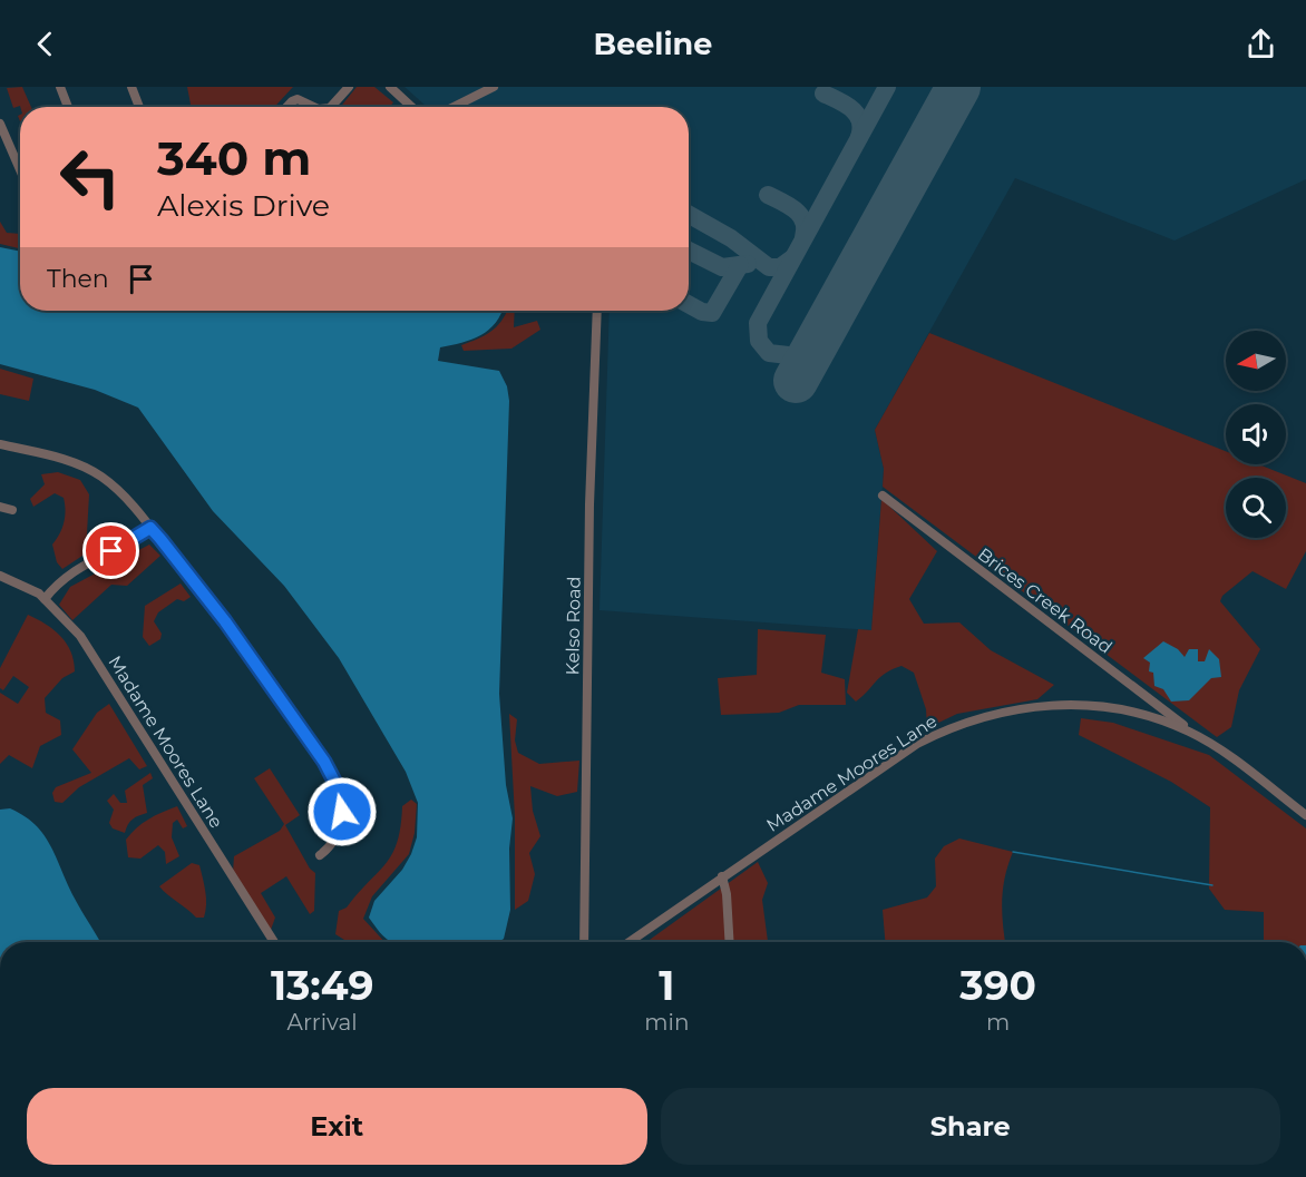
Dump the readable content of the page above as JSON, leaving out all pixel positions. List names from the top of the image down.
{
  "streets": {
    "street": ["Brices Creek Road", "Kelso Road", "Madame Moores Lane"]
  },
  "crossings": [
    ["Brices Creek Road", "Madame Moores Lane"]
  ],
  "north": "left",
  "page": {
    "header": "Beeline",
    "turn": ["340 m", "Alexis Drive"],
    "then": "Then",
    "eta": [
      "13:49",
      "Arrival",
      "1",
      "min",
      "390",
      "m"
    ],
    "buttons": ["Exit", "Share"]
  }
}
